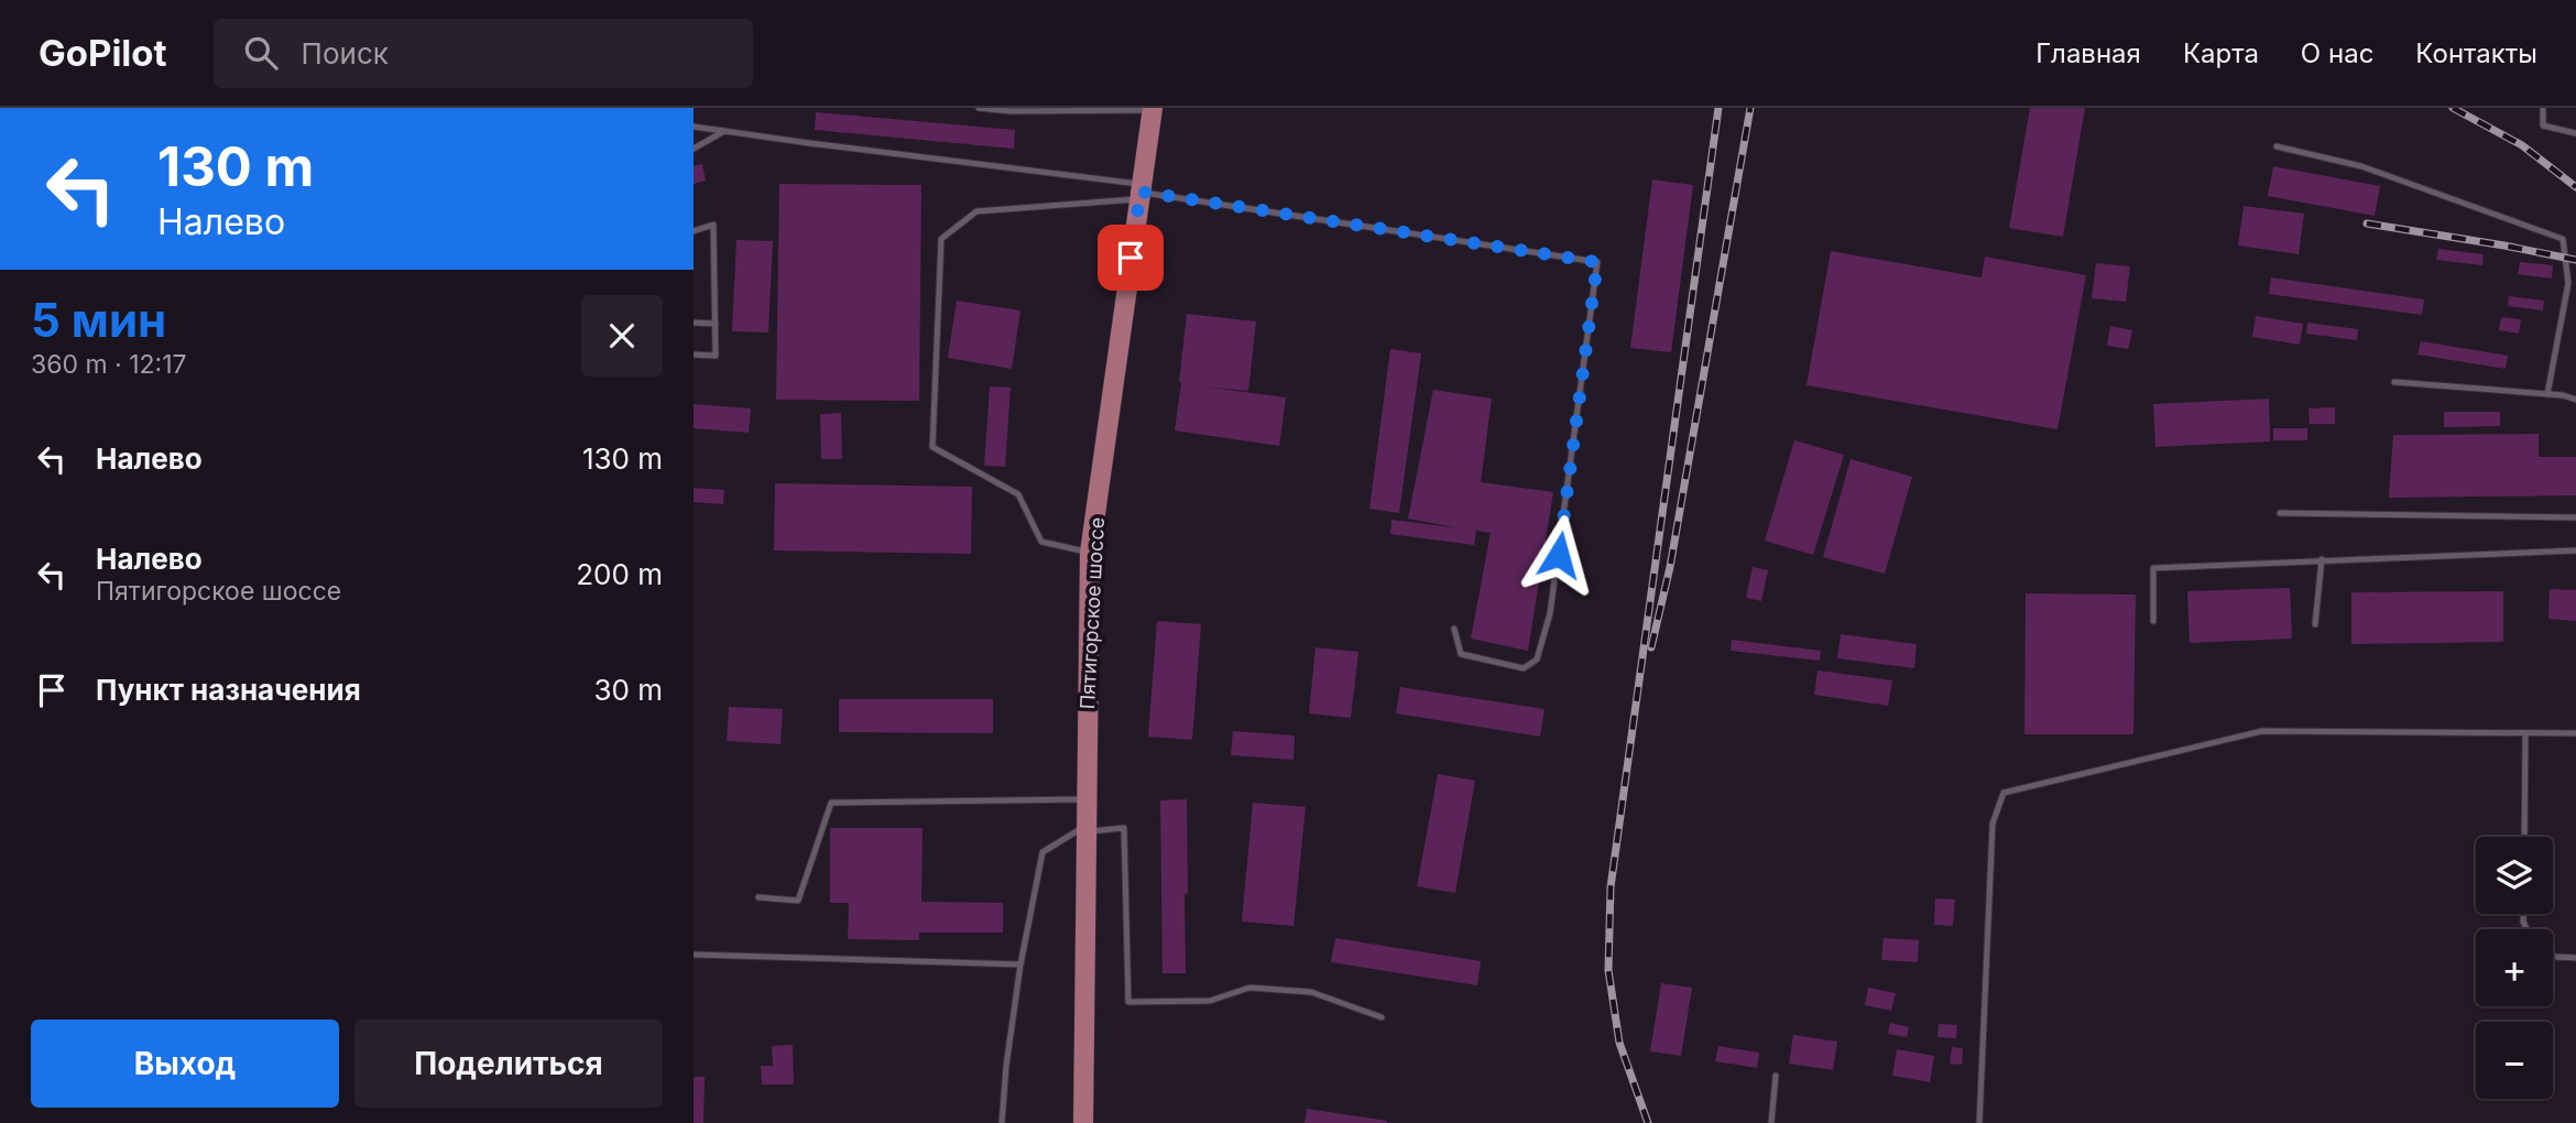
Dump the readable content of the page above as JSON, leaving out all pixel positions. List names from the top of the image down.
{
  "streets": {
    "main road": ["Пятигорское шоссе"]
  },
  "page": {
    "header": "GoPilot",
    "search": "Поиск",
    "nav": [
      "Главная",
      "Карта",
      "О нас",
      "Контакты"
    ],
    "turn": ["130 m", "Налево"],
    "heading": ["5 мин", "360 m · 12:17"],
    "list": [
      {
        "name": "Налево",
        "value": "130 m"
      },
      {
        "name": "Налево",
        "note": "Пятигорское шоссе",
        "value": "200 m"
      },
      {
        "name": "Пункт назначения",
        "value": "30 m"
      }
    ],
    "map_buttons": ["+", "−"],
    "buttons": ["Выход", "Поделиться"]
  }
}
